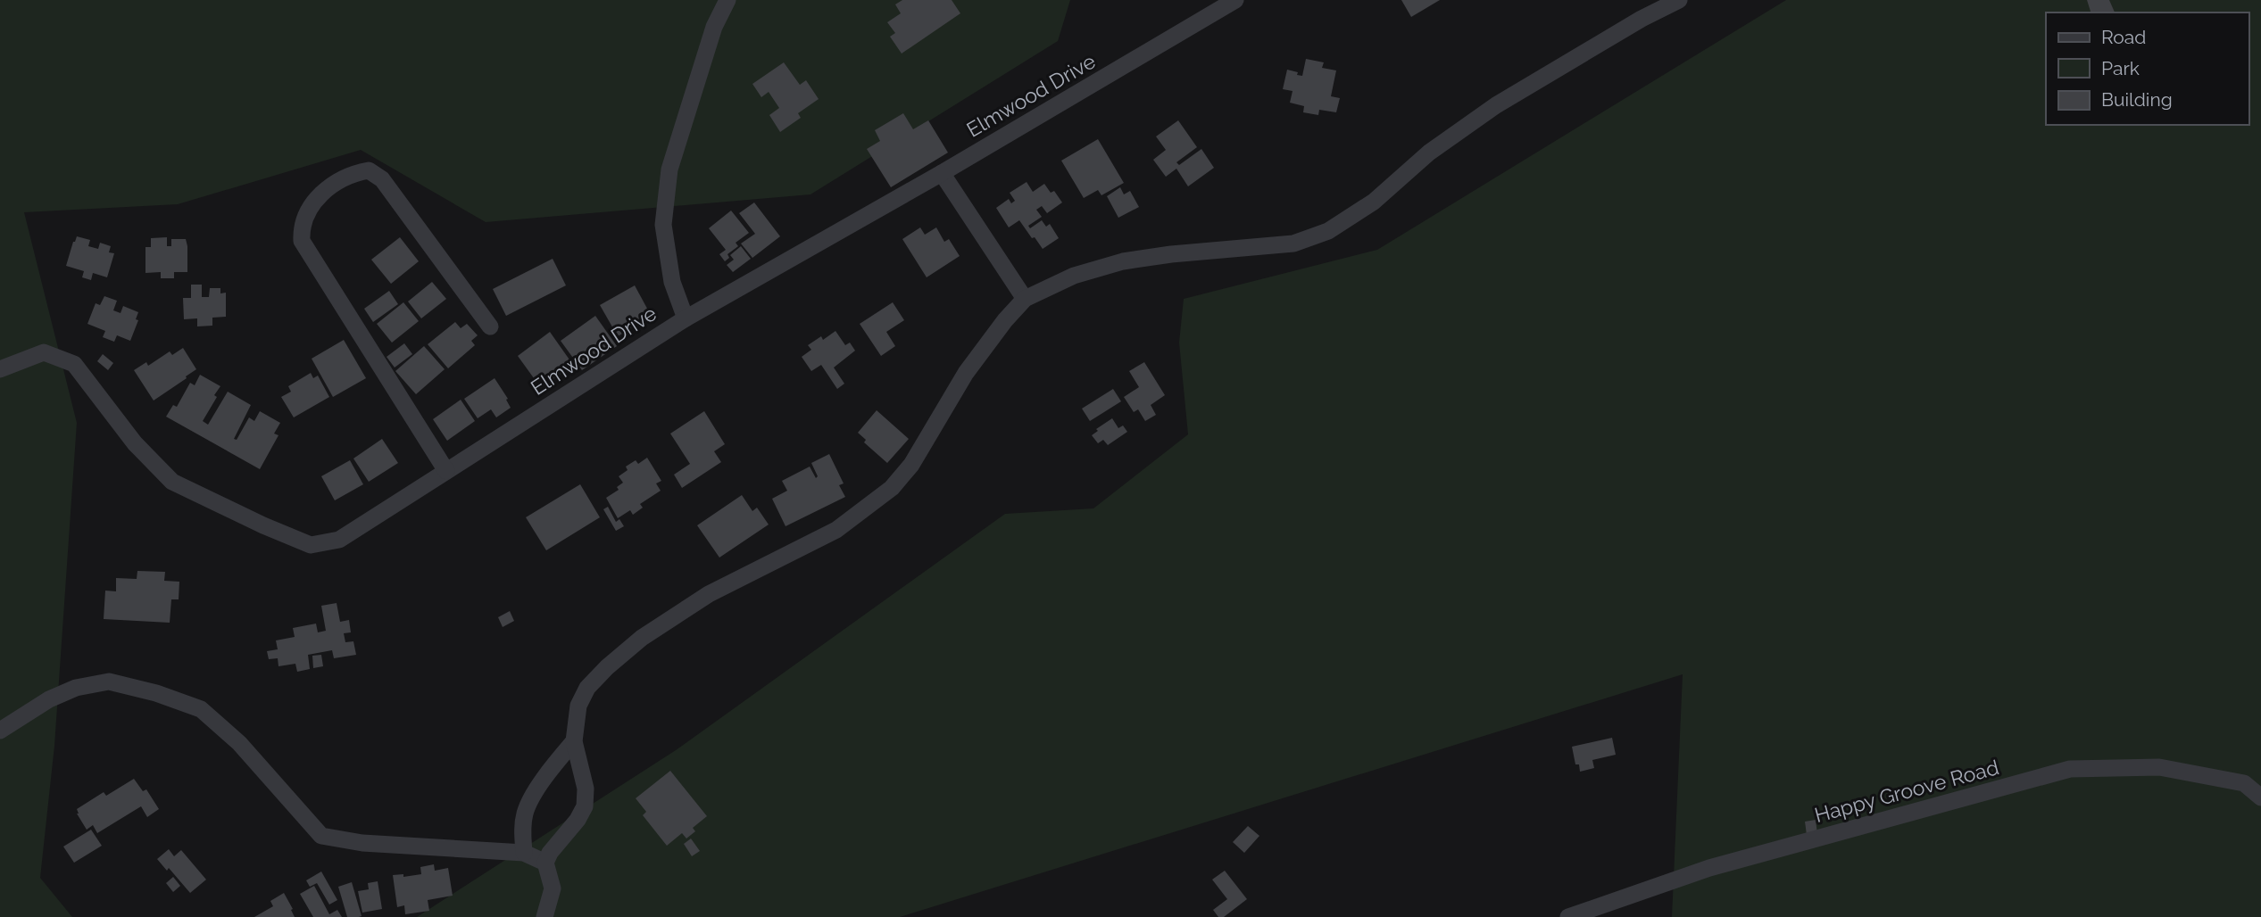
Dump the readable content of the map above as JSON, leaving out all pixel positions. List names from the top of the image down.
{
  "streets": {
    "street": ["Elmwood Drive", "Happy Groove Road"]
  },
  "legend": ["Road", "Park", "Building"]
}
